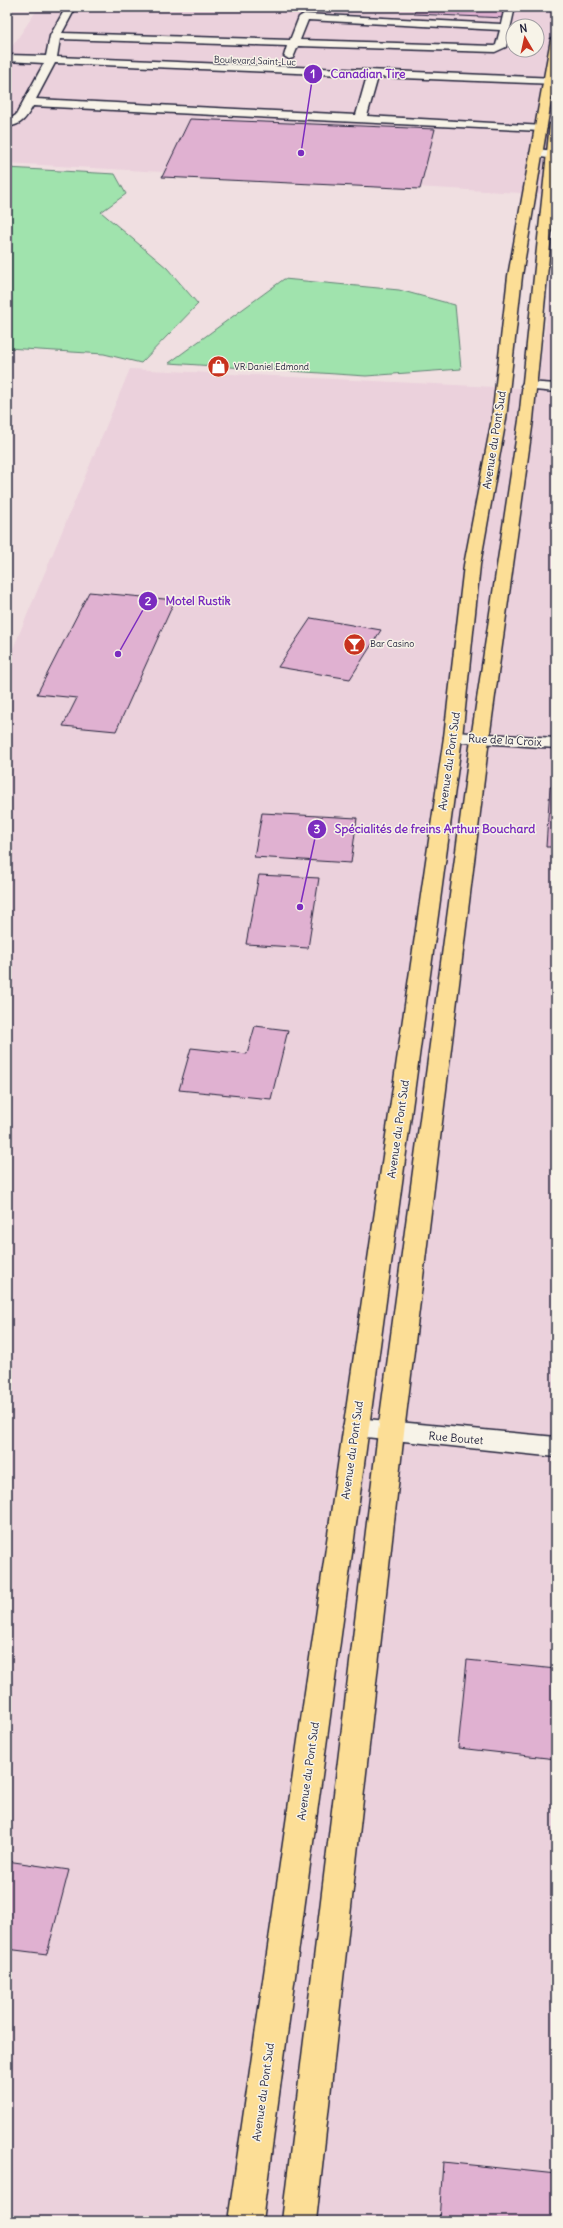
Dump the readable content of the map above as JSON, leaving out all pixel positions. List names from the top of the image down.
{
  "streets": {
    "main road": ["Avenue du Pont Sud"],
    "street": ["Boulevard Saint-Luc", "Rue de la Croix", "Rue Boutet"]
  },
  "crossings": [
    ["Boulevard Saint-Luc", "Avenue du Pont Sud"],
    ["Avenue du Pont Sud", "Rue de la Croix"],
    ["Avenue du Pont Sud", "Rue Boutet"]
  ],
  "places": {
    "other": ["Canadian Tire", "Motel Rustik", "Spécialités de freins Arthur Bouchard"],
    "shop": ["VR Daniel Edmond"],
    "bar": ["Bar Casino"]
  },
  "north": "top"
}
